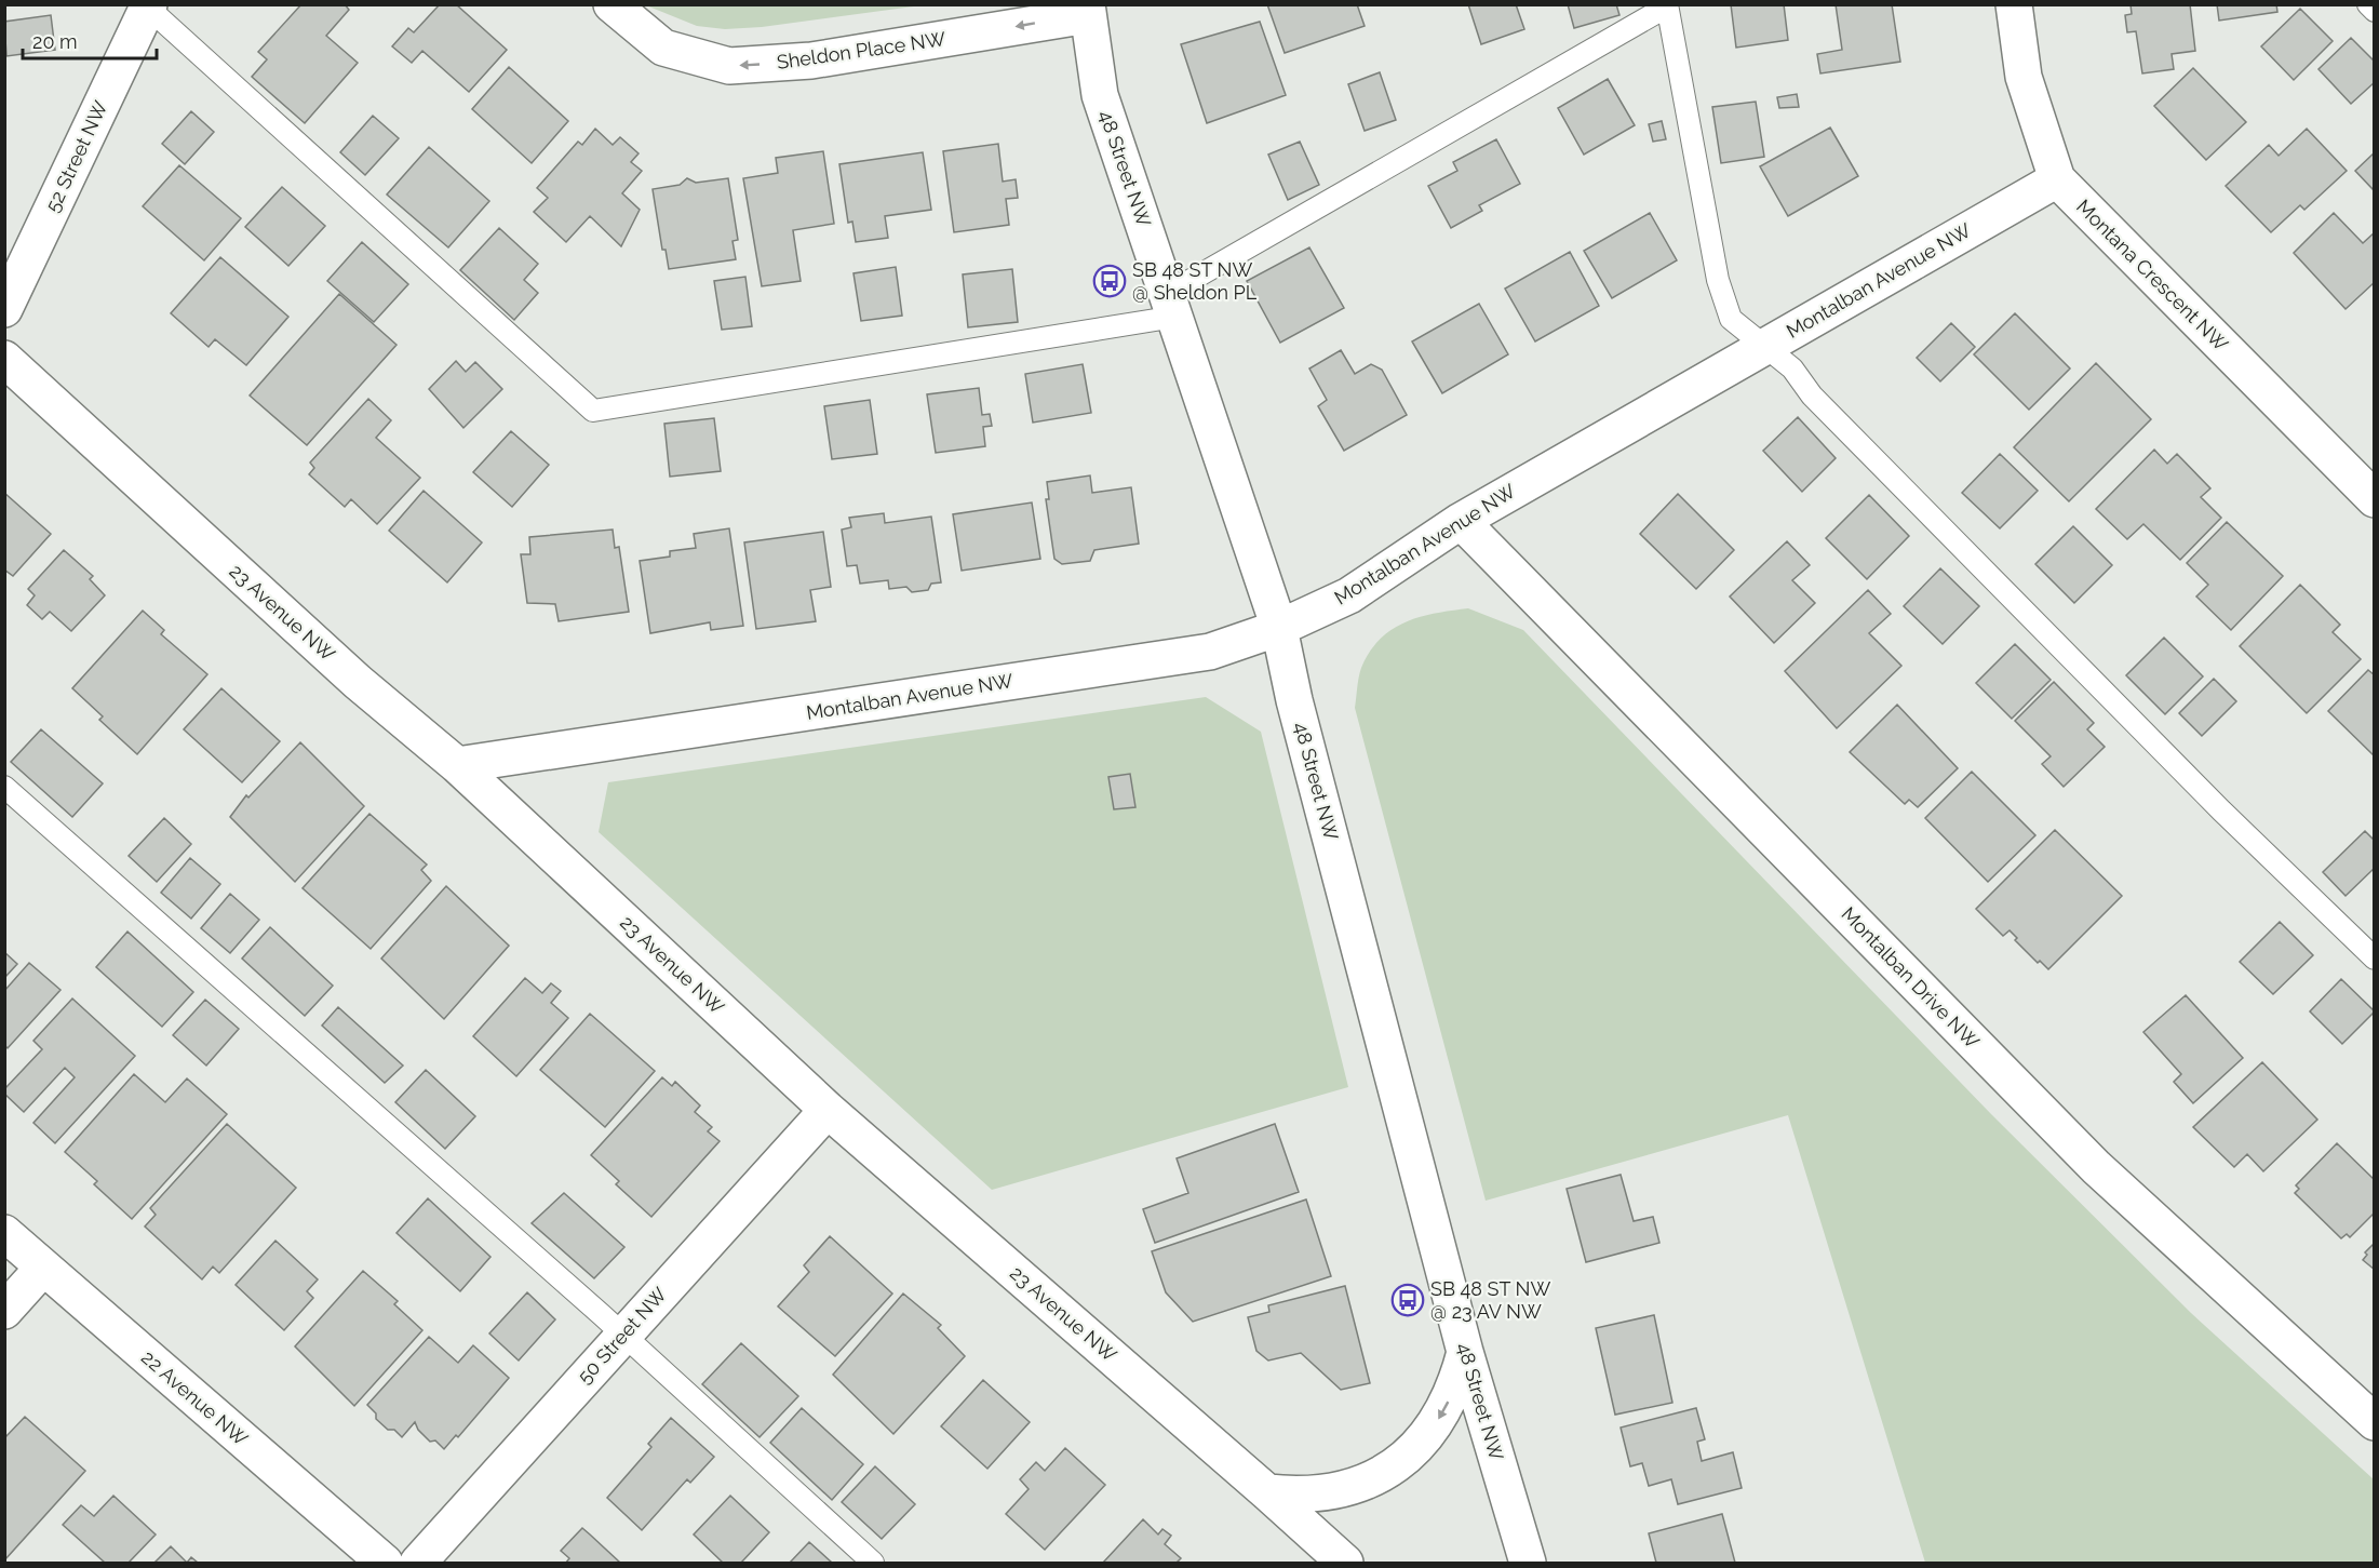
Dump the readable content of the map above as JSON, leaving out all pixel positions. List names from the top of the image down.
{
  "streets": {
    "street": [
      "Sheldon Place NW",
      "52 Street NW",
      "48 Street NW",
      "Montana Crescent NW",
      "Montalban Avenue NW",
      "23 Avenue NW",
      "Montalban Drive NW",
      "50 Street NW",
      "22 Avenue NW"
    ]
  },
  "crossings": [
    ["Sheldon Place NW", "48 Street NW"],
    ["48 Street NW", "Montalban Avenue NW"],
    ["Montana Crescent NW", "Montalban Avenue NW"],
    ["Montalban Avenue NW", "23 Avenue NW"],
    ["Montalban Avenue NW", "Montalban Drive NW"],
    ["23 Avenue NW", "50 Street NW"]
  ],
  "one_way": ["Sheldon Place NW"],
  "places": {
    "bus stop": ["SB 48 ST NW @ Sheldon PL", "SB 48 ST NW @ 23 AV NW"]
  },
  "scale_bar": "20 m"
}
